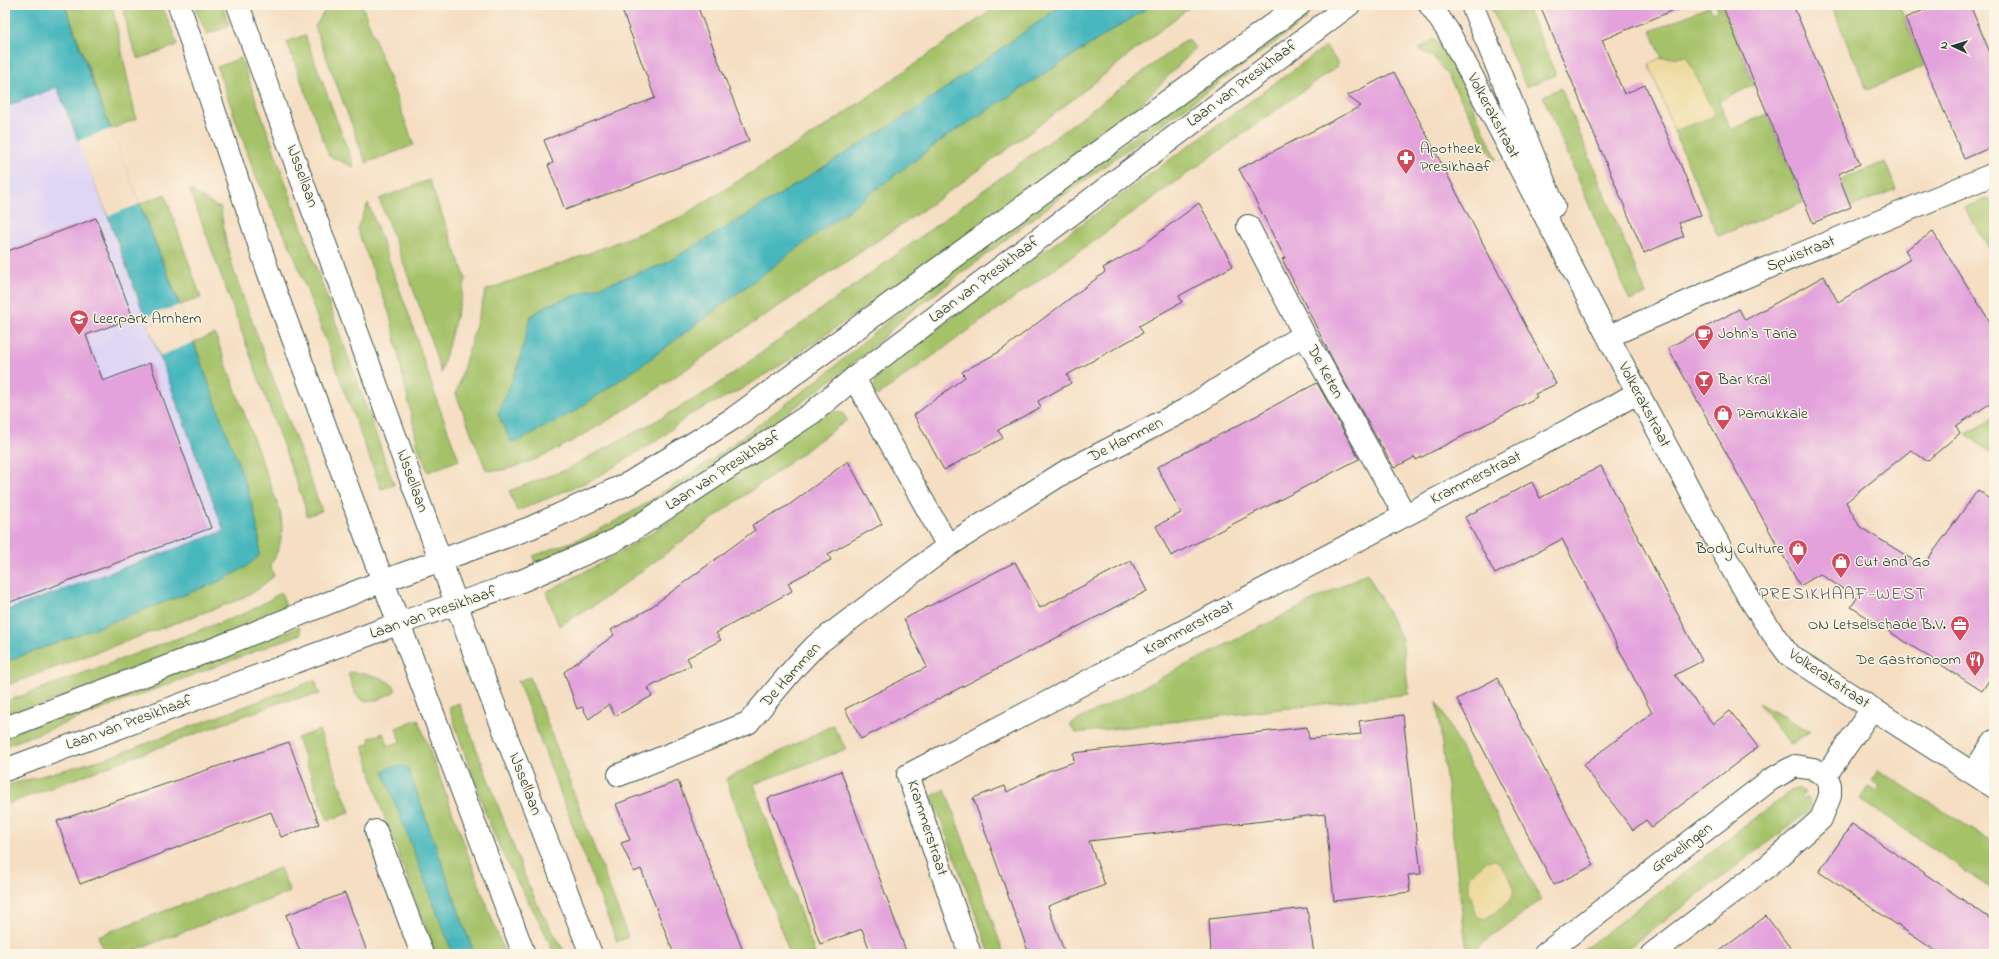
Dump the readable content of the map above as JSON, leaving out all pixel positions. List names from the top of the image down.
{
  "streets": {
    "street": [
      "Laan van Presikhaaf",
      "Volkerakstraat",
      "IJssellaan",
      "Spuistraat",
      "De Keten",
      "De Hammen",
      "Krammerstraat",
      "Grevelingen"
    ]
  },
  "crossings": [
    ["Laan van Presikhaaf", "IJssellaan"],
    ["Volkerakstraat", "Spuistraat"],
    ["Volkerakstraat", "Krammerstraat"],
    ["De Keten", "De Hammen"],
    ["De Keten", "Krammerstraat"]
  ],
  "districts": ["PRESIKHAAF-WEST"],
  "places": {
    "pharmacy": ["Apotheek Presikhaaf"],
    "school or university": ["Leerpark Arnhem"],
    "cafe": ["John's Taria"],
    "bar": ["Bar Kral"],
    "shop": ["Pamukkale", "Body Culture", "Cut and Go"],
    "office": ["ON Letselschade B.V."],
    "restaurant": ["De Gastronoom"]
  },
  "north": "left"
}
